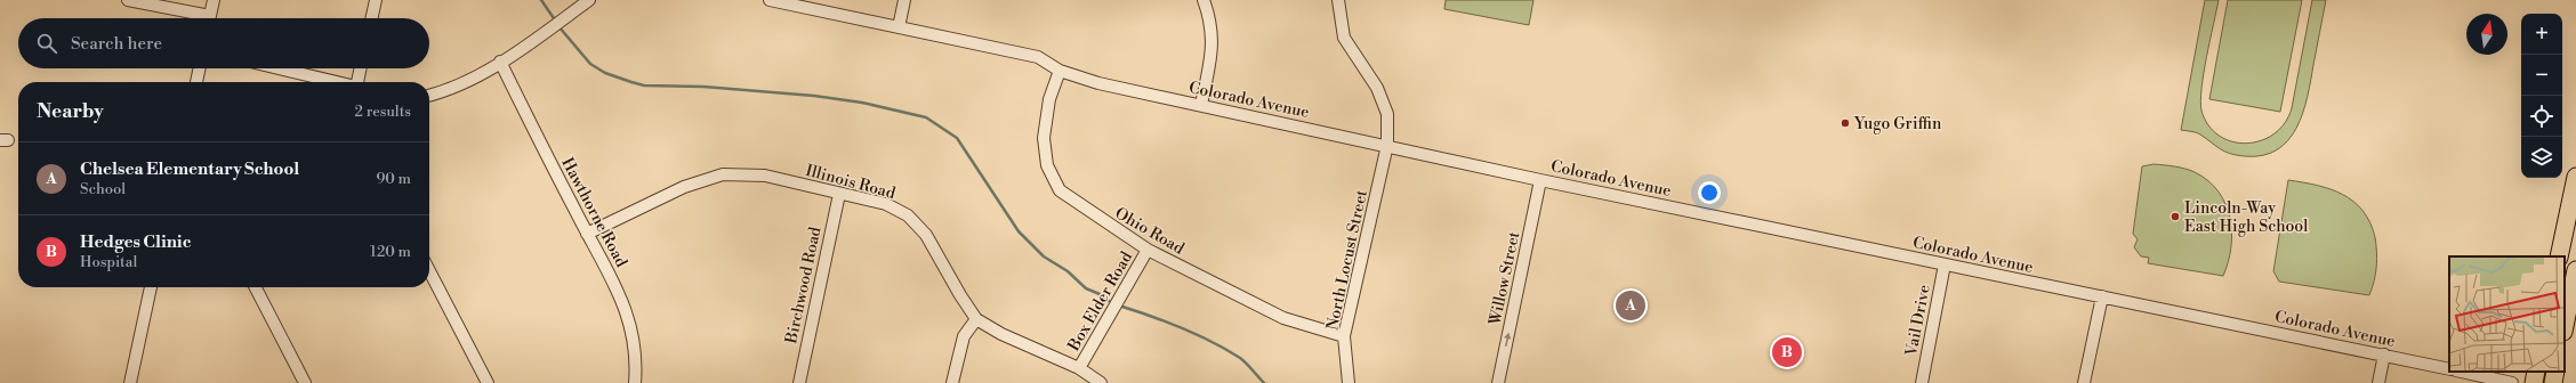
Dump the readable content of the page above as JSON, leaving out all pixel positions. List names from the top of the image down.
{
  "streets": {
    "street": [
      "Colorado Avenue",
      "Illinois Road",
      "Hawthorne Road",
      "Ohio Road",
      "North Locust Street",
      "Willow Street",
      "Birchwood Road",
      "Box Elder Road",
      "Vail Drive"
    ]
  },
  "crossings": [
    ["Colorado Avenue", "Ohio Road"],
    ["Colorado Avenue", "North Locust Street"],
    ["Colorado Avenue", "Willow Street"],
    ["Colorado Avenue", "Vail Drive"],
    ["Illinois Road", "Hawthorne Road"],
    ["Illinois Road", "Birchwood Road"],
    ["Illinois Road", "Box Elder Road"],
    ["Ohio Road", "North Locust Street"],
    ["Ohio Road", "Box Elder Road"]
  ],
  "one_way": ["Willow Street"],
  "places": ["Yugo Griffin", "Lincoln-Way East High School"],
  "north": "top",
  "page": {
    "map_buttons": ["+", "−"],
    "search": "Search here",
    "heading": ["Nearby", "2 results"],
    "list": [
      {
        "mark": "A",
        "name": "Chelsea Elementary School",
        "note": "School",
        "value": "90 m"
      },
      {
        "mark": "B",
        "name": "Hedges Clinic",
        "note": "Hospital",
        "value": "120 m"
      }
    ],
    "pins": ["A", "B"]
  }
}
